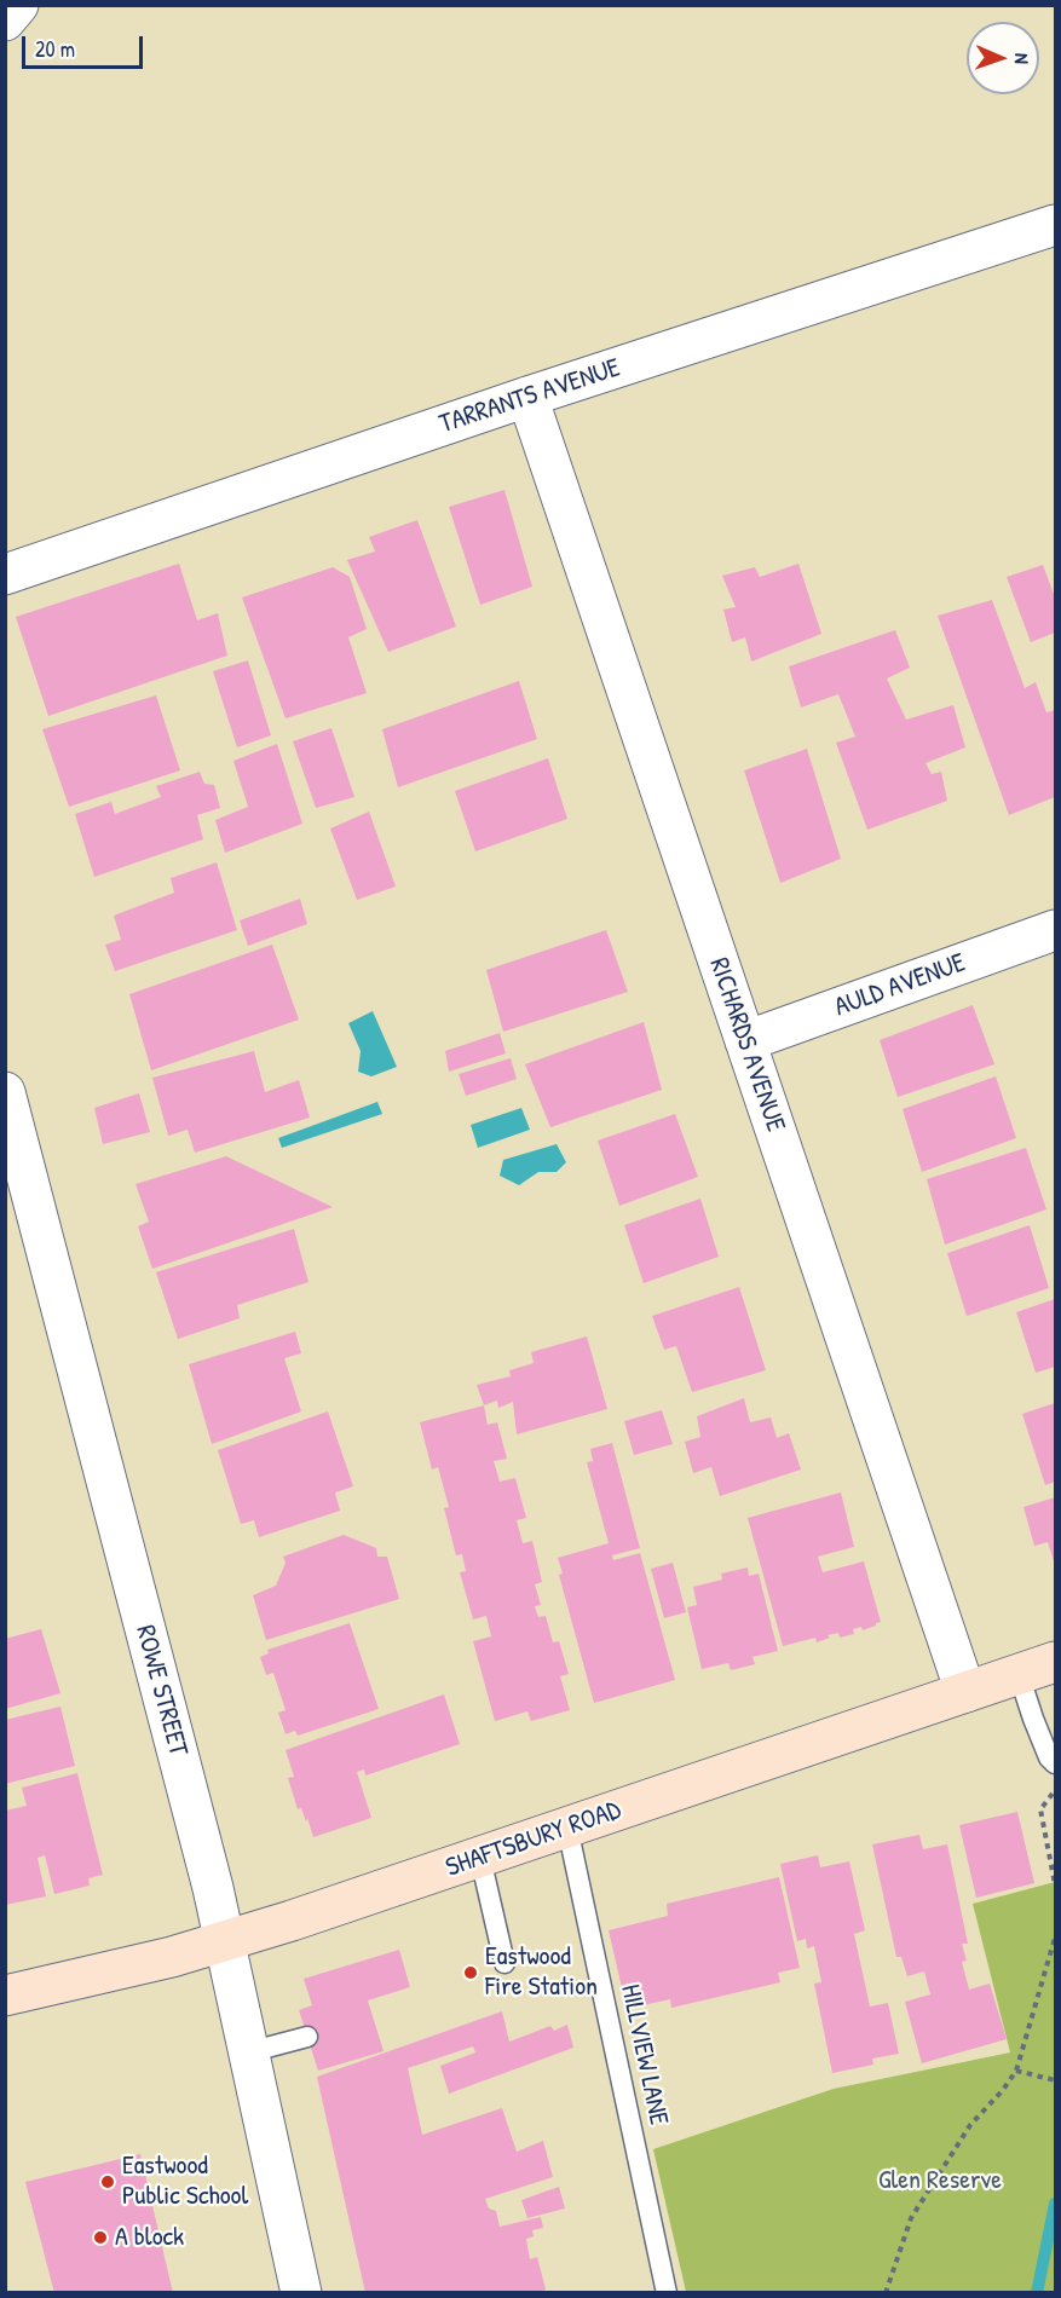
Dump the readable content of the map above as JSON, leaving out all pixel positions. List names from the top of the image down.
{
  "streets": {
    "street": [
      "TARRANTS AVENUE",
      "AULD AVENUE",
      "RICHARDS AVENUE",
      "ROWE STREET",
      "SHAFTSBURY ROAD"
    ],
    "lane": ["HILLVIEW LANE"]
  },
  "crossings": [
    ["TARRANTS AVENUE", "RICHARDS AVENUE"],
    ["AULD AVENUE", "RICHARDS AVENUE"],
    ["RICHARDS AVENUE", "SHAFTSBURY ROAD"],
    ["ROWE STREET", "SHAFTSBURY ROAD"],
    ["SHAFTSBURY ROAD", "HILLVIEW LANE"]
  ],
  "parks": ["Glen Reserve"],
  "places": ["Eastwood Fire Station", "Eastwood Public School", "A block"],
  "scale_bar": "20 m",
  "north": "right"
}
